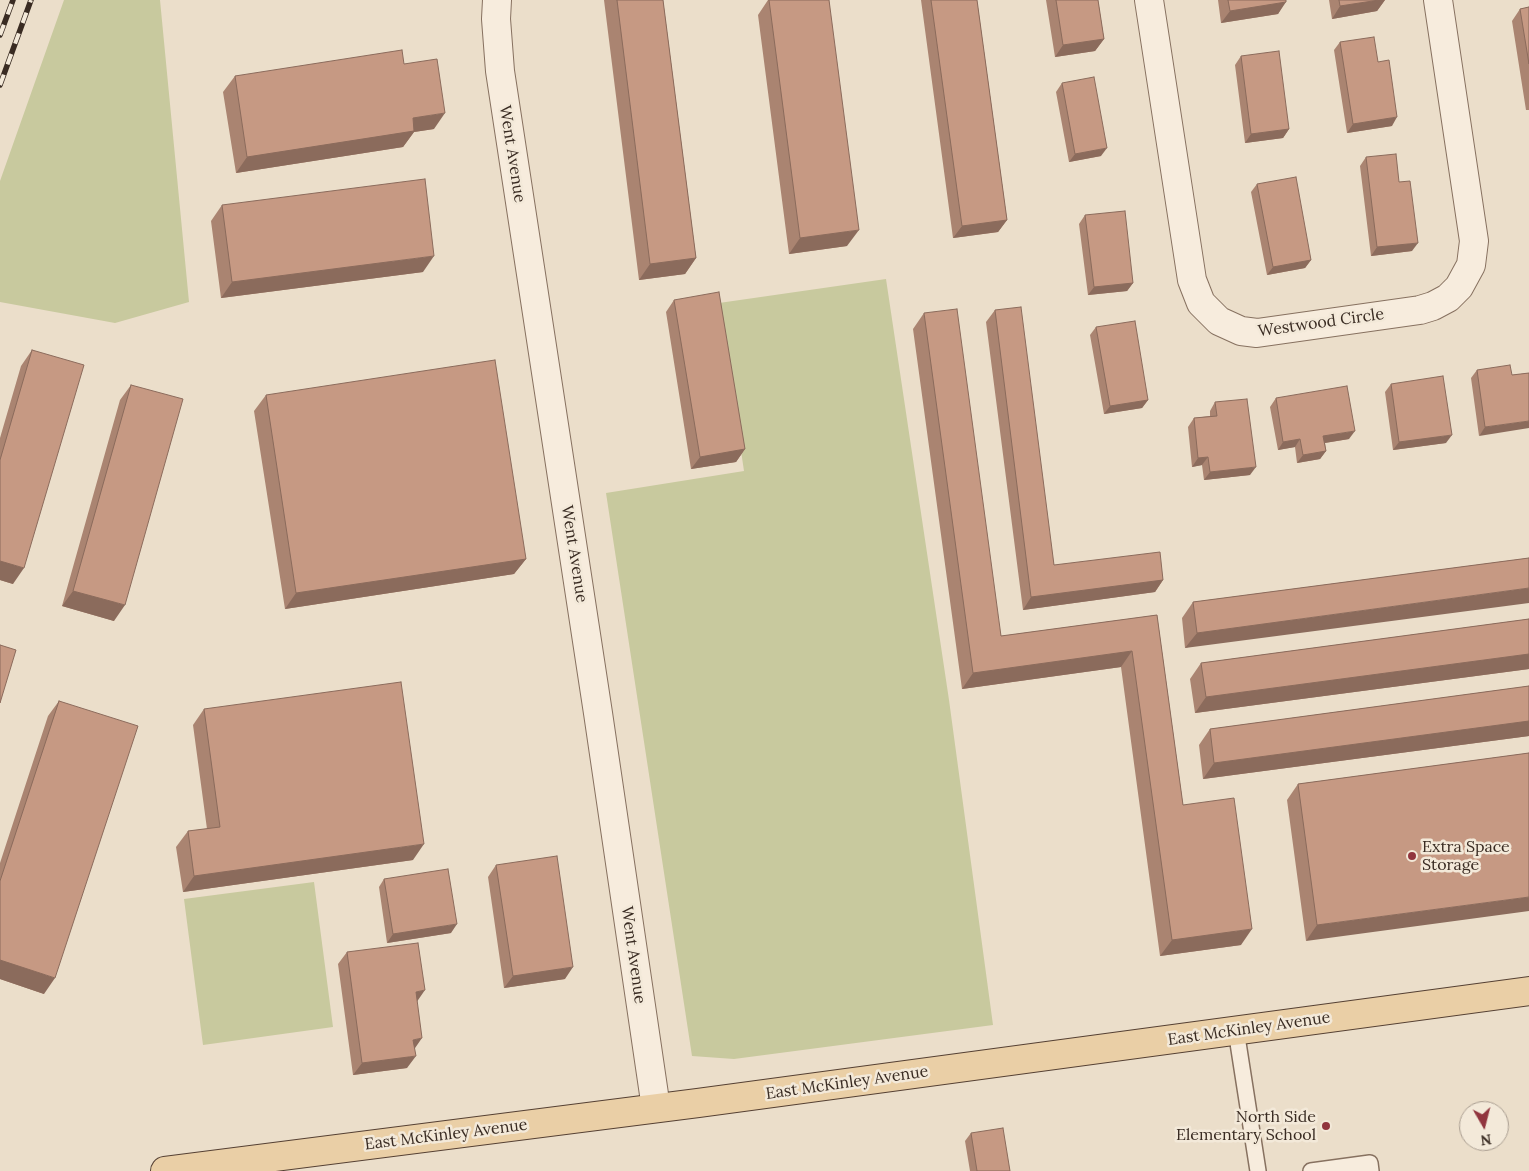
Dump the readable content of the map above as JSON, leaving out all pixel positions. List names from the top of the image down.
{
  "streets": {
    "main road": ["East McKinley Avenue"],
    "street": ["Went Avenue", "Westwood Circle"]
  },
  "crossings": [
    ["Went Avenue", "East McKinley Avenue"]
  ],
  "places": ["Extra Space Storage", "North Side Elementary School"],
  "north": "bottom"
}
